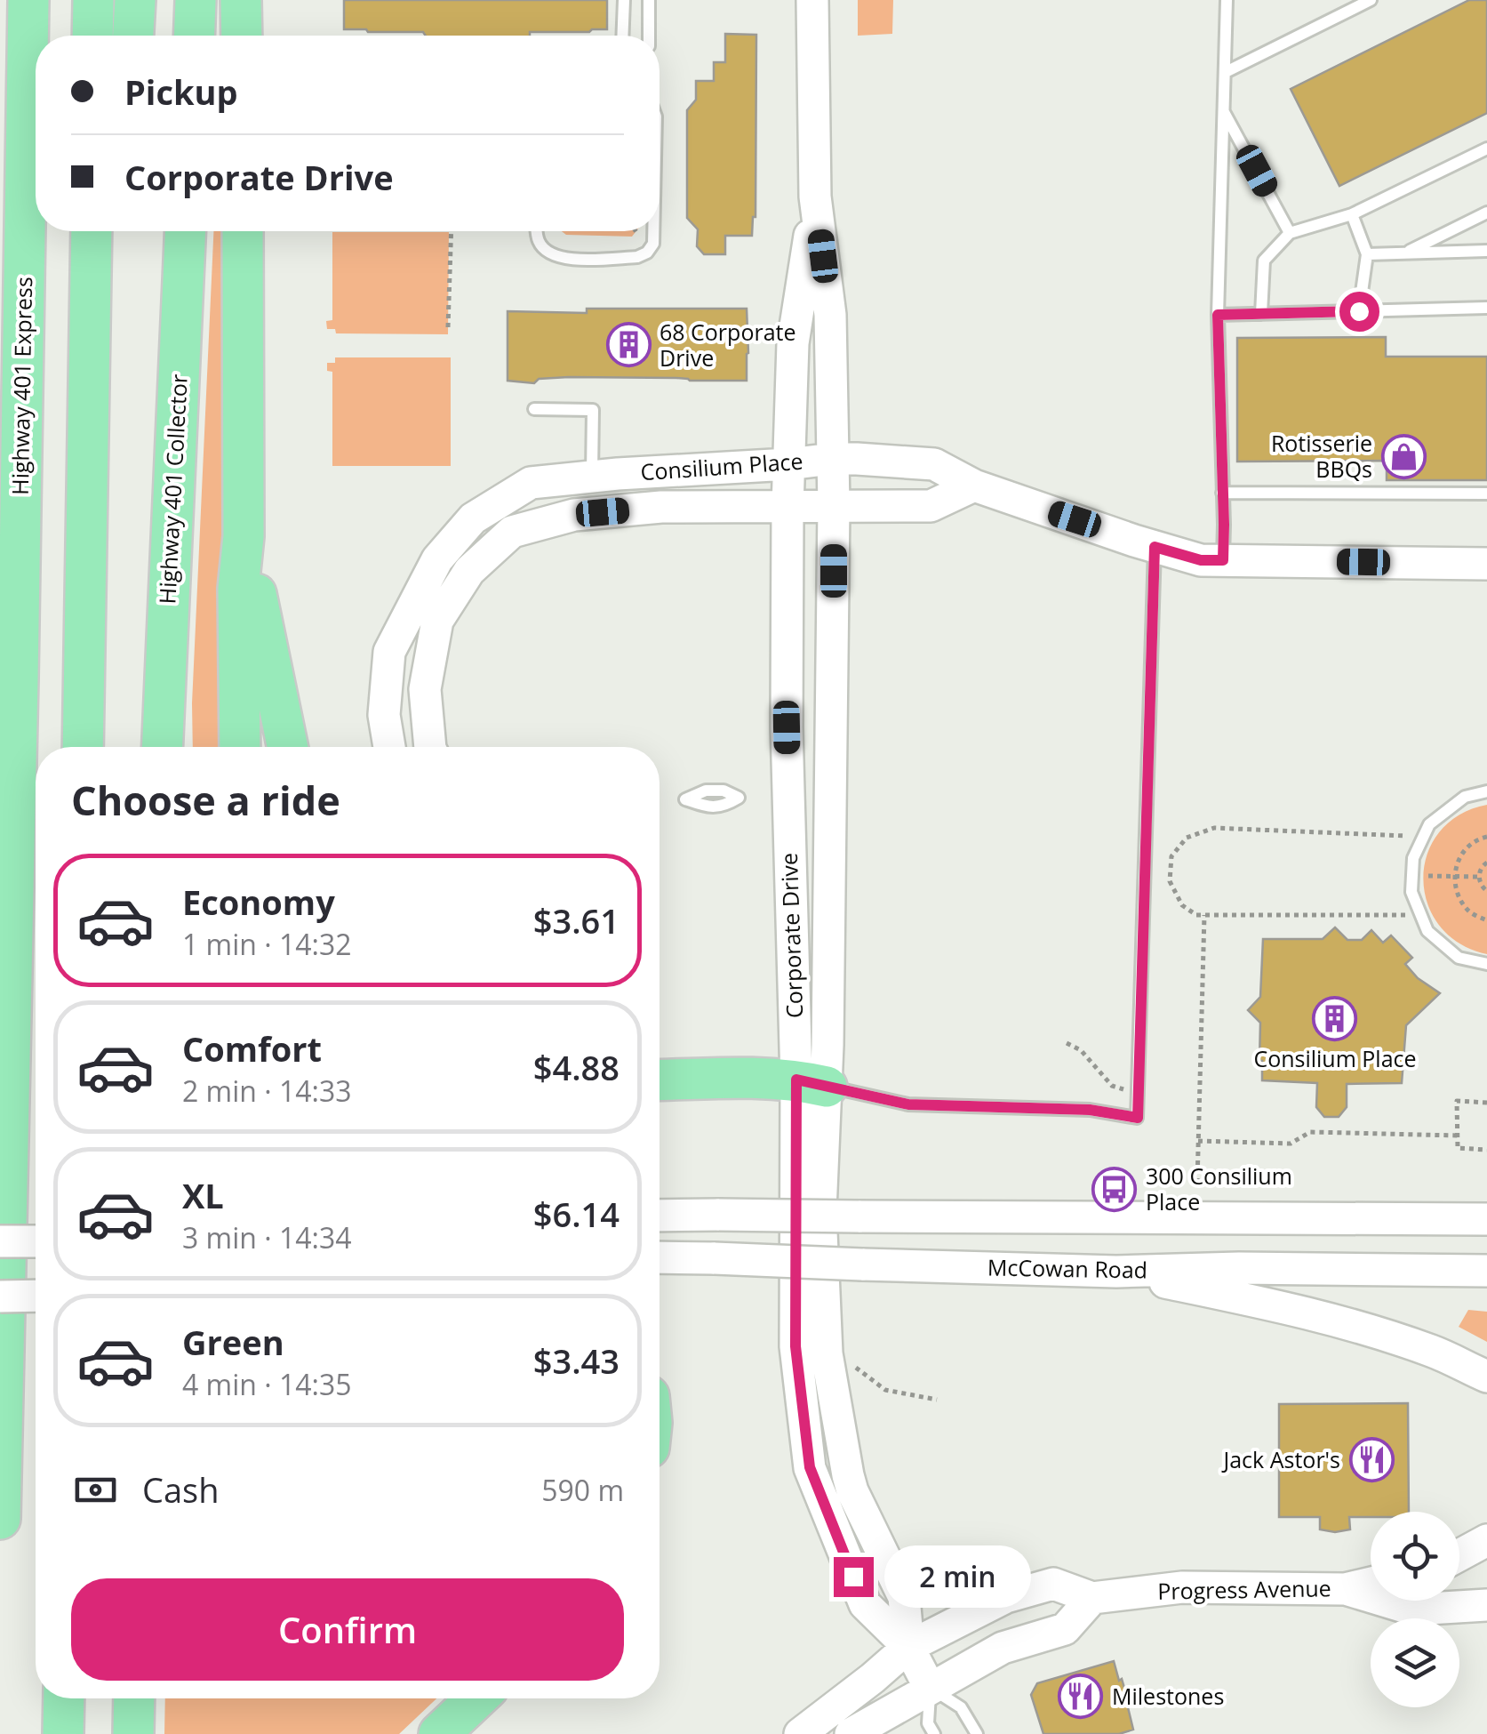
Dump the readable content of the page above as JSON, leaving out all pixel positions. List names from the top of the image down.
{
  "streets": {
    "highway": ["Highway 401 Express", "Highway 401 Collector"],
    "street": [
      "Consilium Place",
      "Corporate Drive",
      "McCowan Road",
      "Progress Avenue"
    ]
  },
  "crossings": [
    ["Consilium Place", "Corporate Drive"],
    ["Corporate Drive", "Progress Avenue"]
  ],
  "places": {
    "building": ["68 Corporate Drive", "Consilium Place"],
    "shop": ["Rotisserie BBQs"],
    "bus stop": ["300 Consilium Place"],
    "restaurant": ["Jack Astor's", "Milestones"]
  },
  "page": {
    "banner": ["Pickup", "Corporate Drive"],
    "heading": "Choose a ride",
    "list": [
      {
        "name": "Economy",
        "note": "1 min · 14:32",
        "value": "$3.61"
      },
      {
        "name": "Comfort",
        "note": "2 min · 14:33",
        "value": "$4.88"
      },
      {
        "name": "XL",
        "note": "3 min · 14:34",
        "value": "$6.14"
      },
      {
        "name": "Green",
        "note": "4 min · 14:35",
        "value": "$3.43"
      }
    ],
    "pay": ["Cash", "590 m"],
    "bubble": "2 min",
    "buttons": "Confirm"
  }
}
